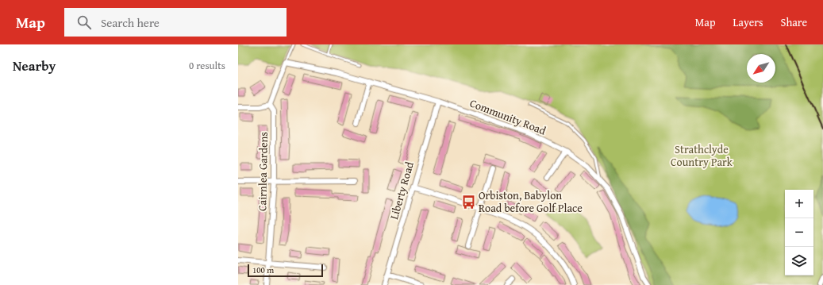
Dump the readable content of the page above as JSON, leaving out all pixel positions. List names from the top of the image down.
{
  "streets": {
    "street": ["Community Road", "Cairnlea Gardens", "Liberty Road"]
  },
  "crossings": [
    ["Community Road", "Liberty Road"]
  ],
  "parks": ["Strathclyde Country Park"],
  "places": {
    "bus stop": ["Orbiston, Babylon Road before Golf Place"]
  },
  "scale_bar": "100 m",
  "north": "bottom left",
  "page": {
    "header": "Map",
    "search": "Search here",
    "nav": ["Map", "Layers", "Share"],
    "heading": ["Nearby", "0 results"],
    "map_buttons": ["+", "−"],
    "scale": "100 m"
  }
}
